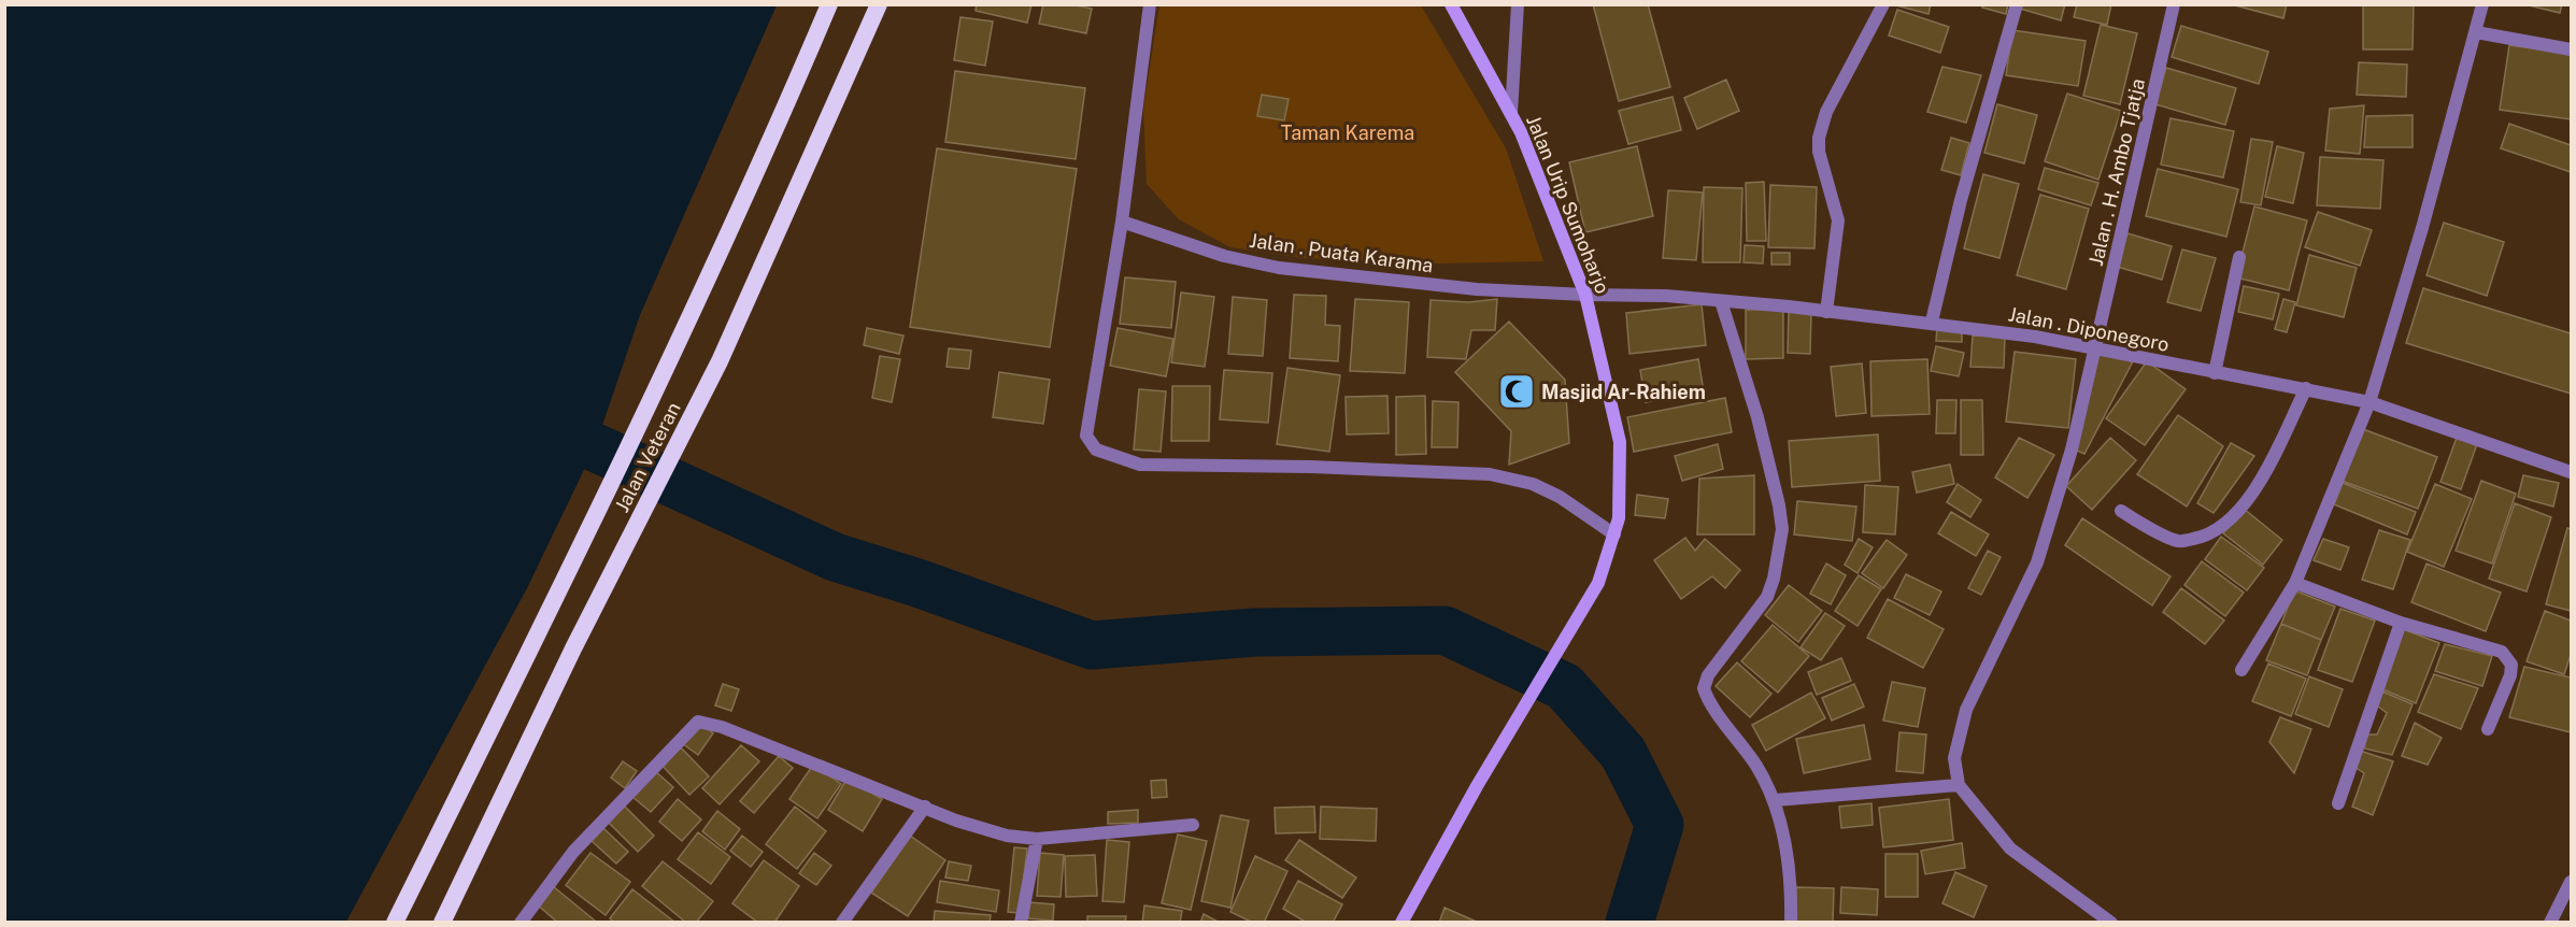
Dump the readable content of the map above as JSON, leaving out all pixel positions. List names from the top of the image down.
{
  "streets": {
    "highway": ["Jalan Veteran"],
    "main road": ["Jalan Urip Sumoharjo"],
    "street": ["Jalan . H. Ambo Tjatja", "Jalan . Puata Karama", "Jalan . Diponegoro"]
  },
  "crossings": [
    ["Jalan . H. Ambo Tjatja", "Jalan . Diponegoro"],
    ["Jalan Urip Sumoharjo", "Jalan . Puata Karama"],
    ["Jalan Urip Sumoharjo", "Jalan . Diponegoro"],
    ["Jalan . Puata Karama", "Jalan . Diponegoro"]
  ],
  "parks": ["Taman Karema"],
  "places": {
    "mosque": ["Masjid Ar-Rahiem"]
  }
}
